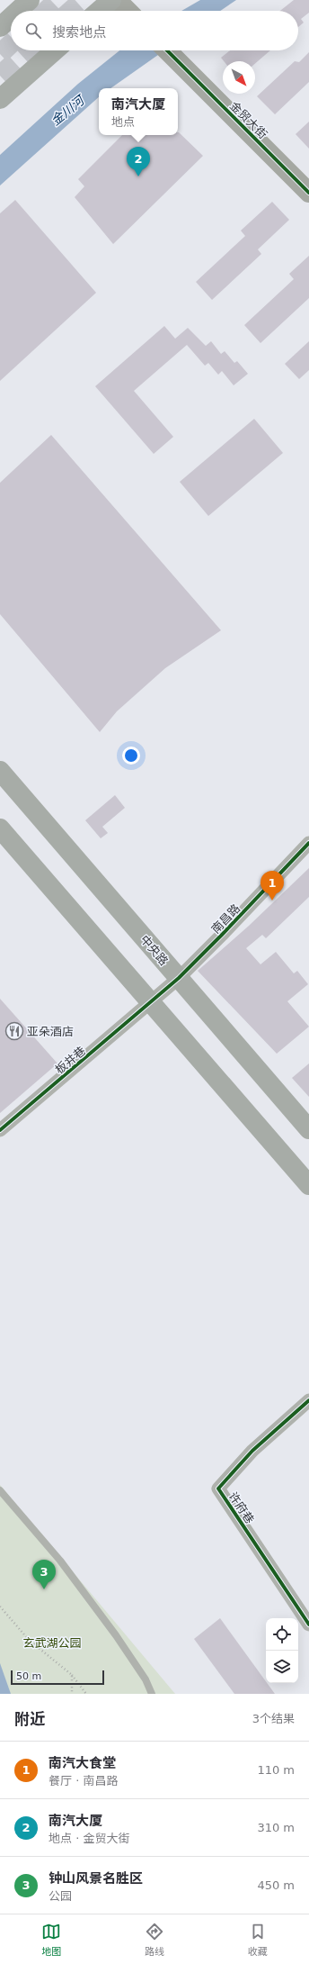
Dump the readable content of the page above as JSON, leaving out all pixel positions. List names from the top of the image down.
{
  "streets": {
    "main road": ["中央路"],
    "street": [
      "金贸大街",
      "南昌路",
      "板井巷",
      "许府巷"
    ]
  },
  "crossings": [
    ["南昌路", "中央路"],
    ["南昌路", "板井巷"]
  ],
  "water": ["金川河"],
  "parks": ["玄武湖公园"],
  "places": {
    "restaurant": ["亚朵酒店"]
  },
  "scale_bar": "50 m",
  "north": "bottom right",
  "page": {
    "search": "搜索地点",
    "popup": ["南汽大厦", "地点"],
    "pins": ["2", "1", "3"],
    "scale": "50 m",
    "heading": ["附近", "3个结果"],
    "list": [
      {
        "mark": "1",
        "name": "南汽大食堂",
        "note": "餐厅 · 南昌路",
        "value": "110 m"
      },
      {
        "mark": "2",
        "name": "南汽大厦",
        "note": "地点 · 金贸大街",
        "value": "310 m"
      },
      {
        "mark": "3",
        "name": "钟山风景名胜区",
        "note": "公园",
        "value": "450 m"
      }
    ],
    "nav": ["地图", "路线", "收藏"]
  }
}
